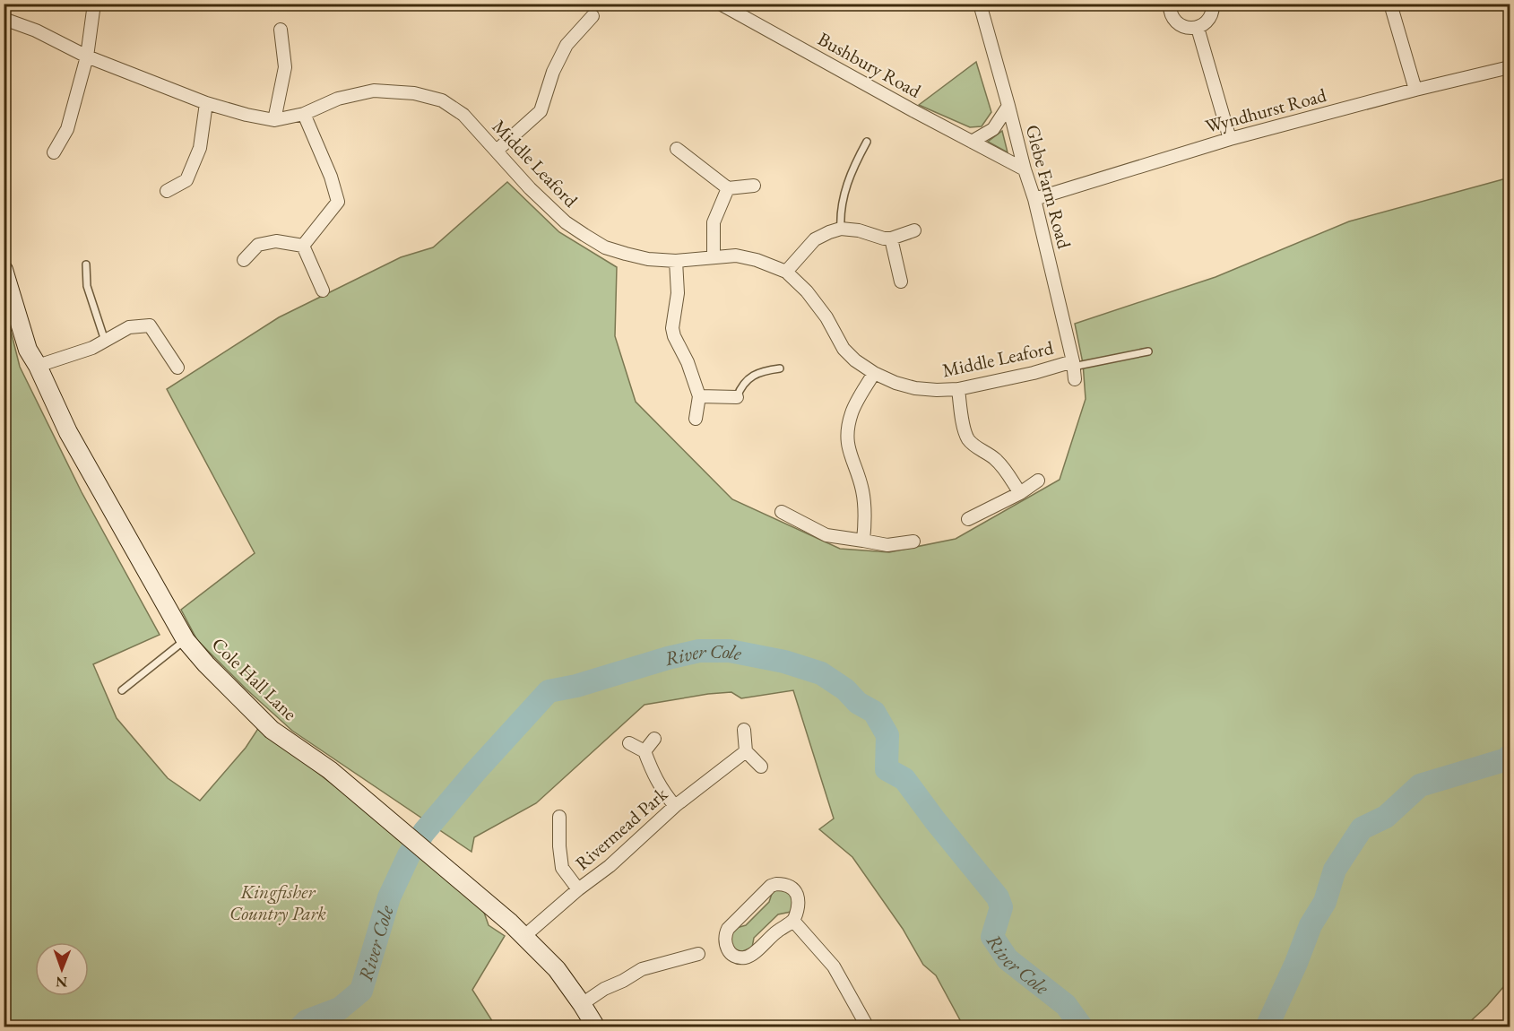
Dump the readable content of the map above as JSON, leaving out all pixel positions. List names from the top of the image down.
{
  "streets": {
    "street": [
      "Bushbury Road",
      "Wyndhurst Road",
      "Middle Leaford",
      "Glebe Farm Road",
      "Cole Hall Lane",
      "Rivermead Park"
    ]
  },
  "crossings": [
    ["Bushbury Road", "Glebe Farm Road"],
    ["Wyndhurst Road", "Glebe Farm Road"],
    ["Middle Leaford", "Glebe Farm Road"],
    ["Cole Hall Lane", "Rivermead Park"]
  ],
  "water": ["River Cole"],
  "parks": ["Kingfisher Country Park"],
  "north": "bottom"
}
